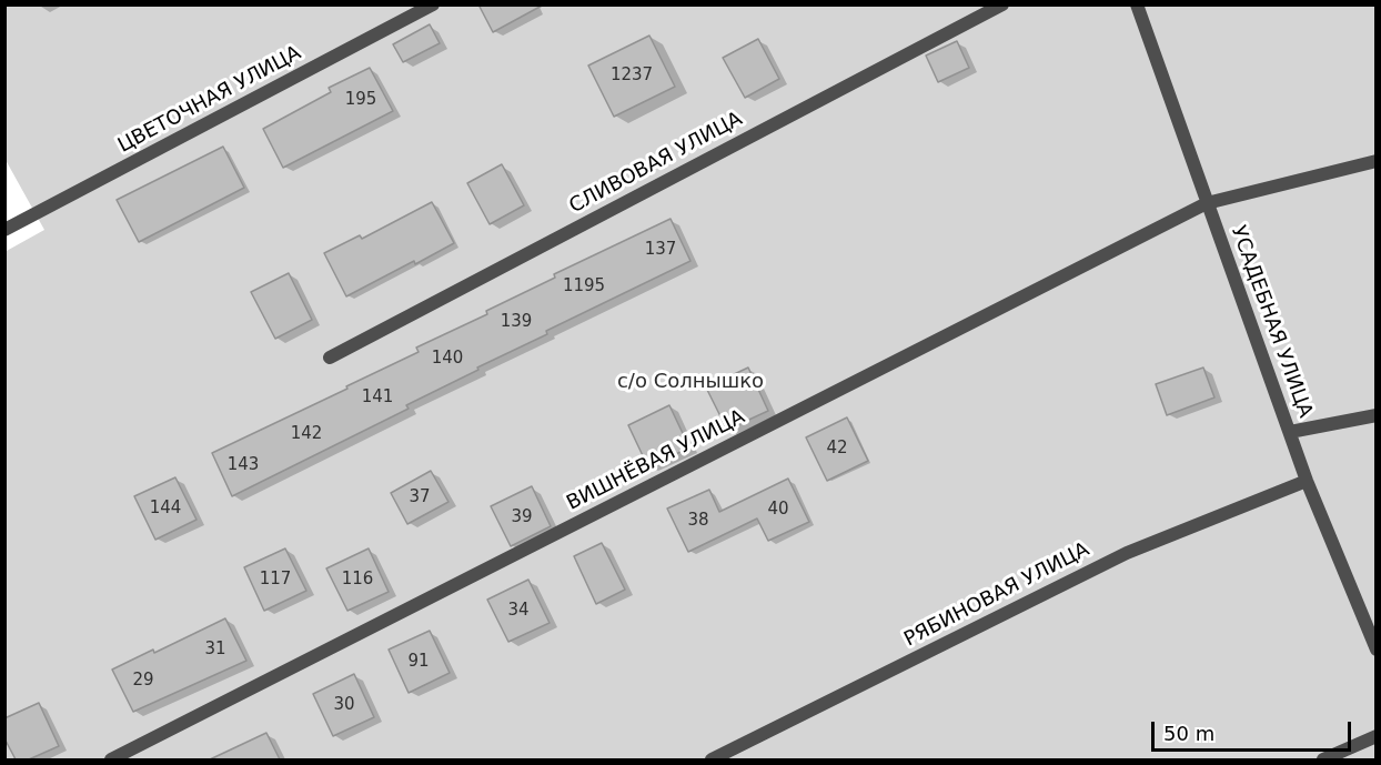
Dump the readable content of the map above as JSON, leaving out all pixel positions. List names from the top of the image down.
{
  "streets": {
    "street": [
      "ЦВЕТОЧНАЯ УЛИЦА",
      "СЛИВОВАЯ УЛИЦА",
      "УСАДЕБНАЯ УЛИЦА",
      "ВИШНЁВАЯ УЛИЦА",
      "РЯБИНОВАЯ УЛИЦА"
    ]
  },
  "crossings": [
    ["УСАДЕБНАЯ УЛИЦА", "ВИШНЁВАЯ УЛИЦА"],
    ["УСАДЕБНАЯ УЛИЦА", "РЯБИНОВАЯ УЛИЦА"]
  ],
  "parks": ["с/о Солнышко"],
  "house_numbers": [
    "1237",
    "195",
    "137",
    "1195",
    "139",
    "140",
    "141",
    "142",
    "42",
    "143",
    "37",
    "144",
    "40",
    "39",
    "38",
    "117",
    "116",
    "34",
    "31",
    "91",
    "29",
    "30"
  ],
  "scale_bar": "50 m"
}
